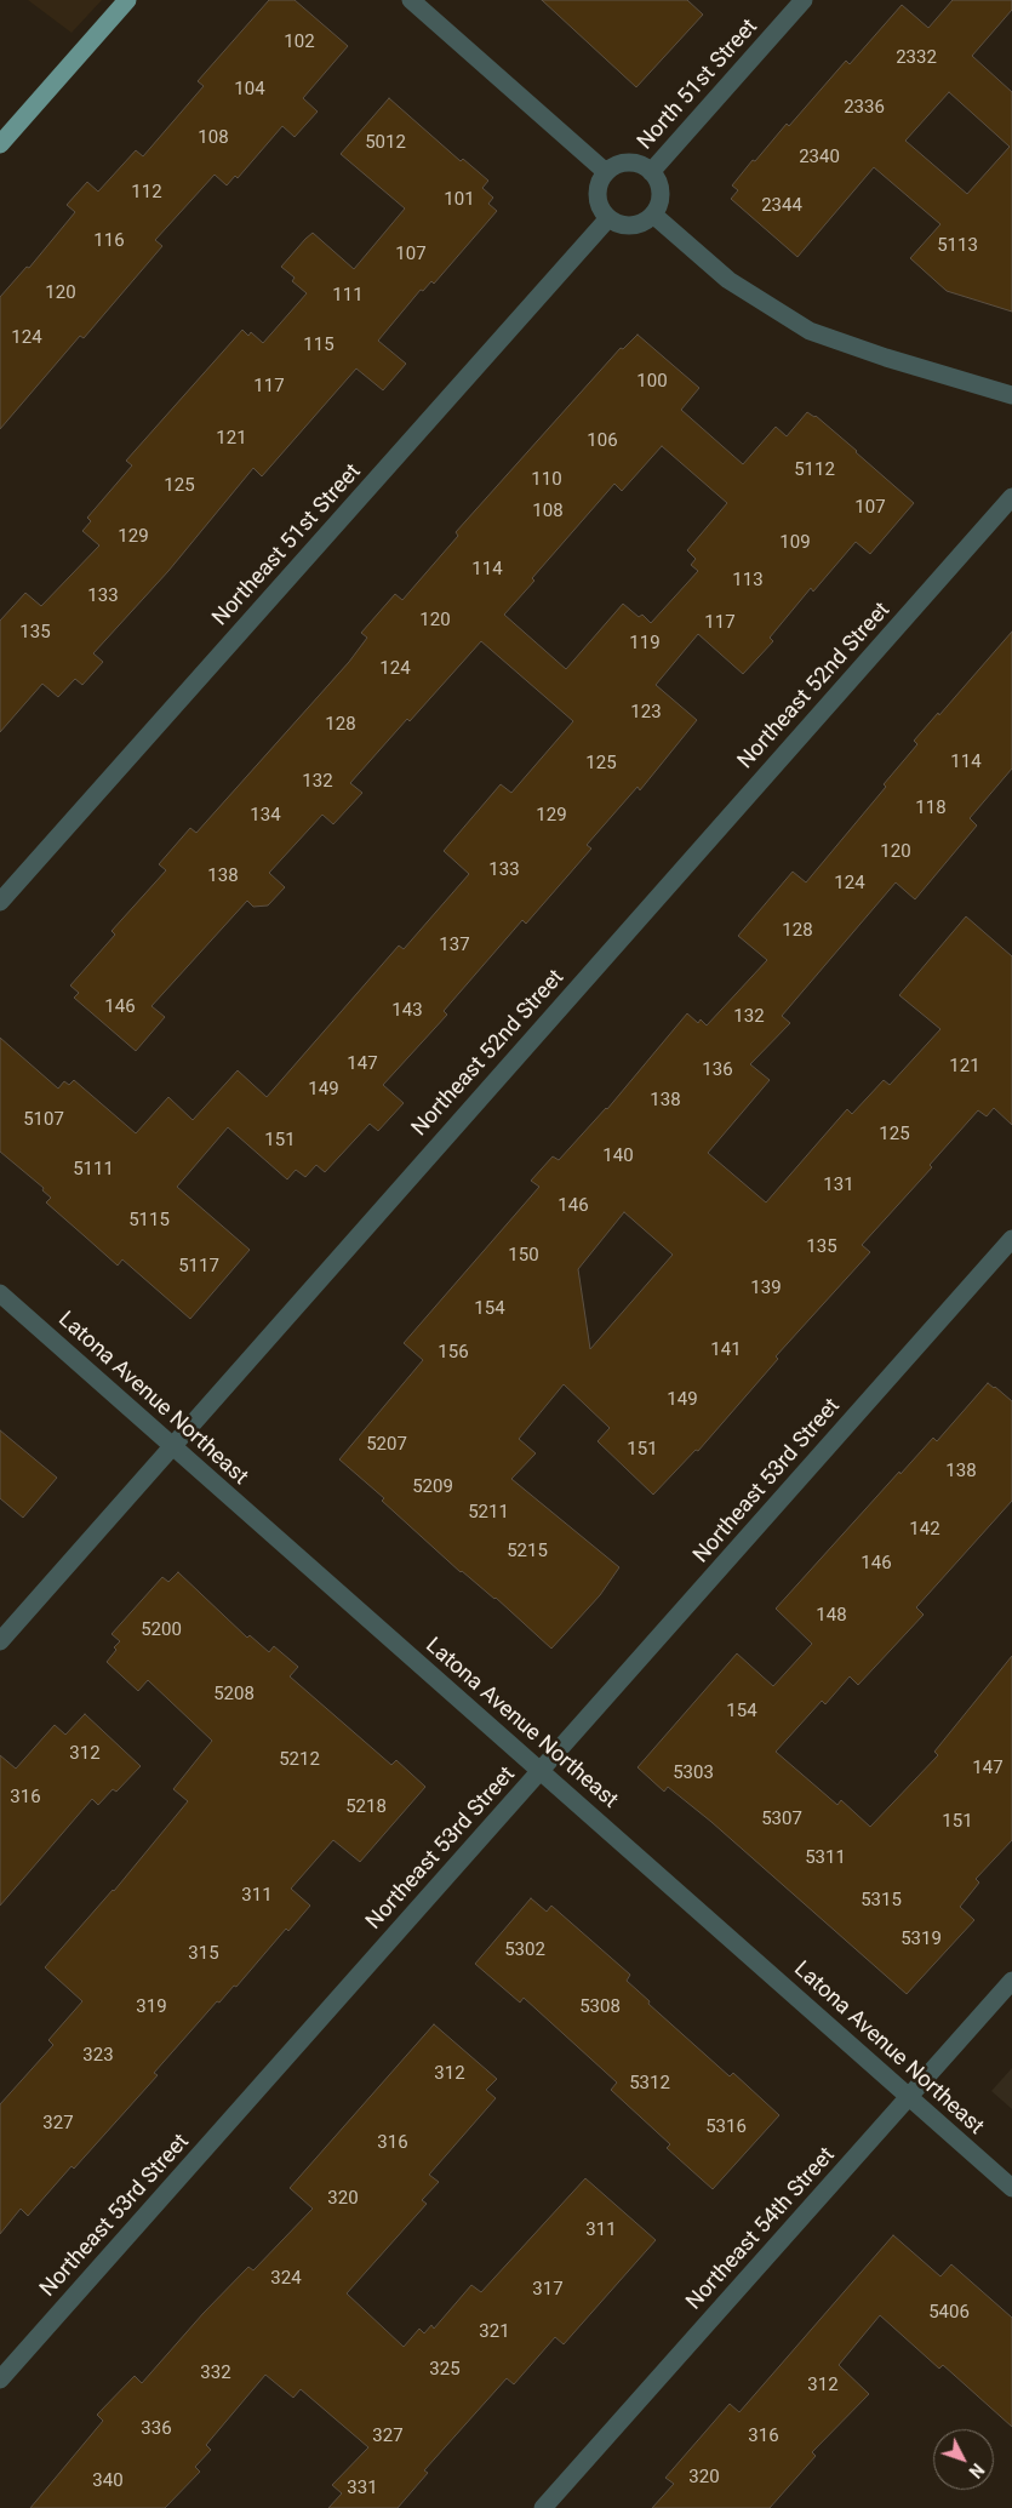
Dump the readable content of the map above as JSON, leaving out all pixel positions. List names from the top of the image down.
{
  "streets": {
    "street": [
      "North 51st Street",
      "Northeast 51st Street",
      "Northeast 52nd Street",
      "Latona Avenue Northeast",
      "Northeast 53rd Street",
      "Northeast 54th Street"
    ]
  },
  "crossings": [
    ["North 51st Street", "Northeast 51st Street"],
    ["Northeast 52nd Street", "Latona Avenue Northeast"],
    ["Latona Avenue Northeast", "Northeast 53rd Street"],
    ["Latona Avenue Northeast", "Northeast 54th Street"]
  ],
  "house_numbers": [
    "102",
    "2332",
    "104",
    "2336",
    "108",
    "5012",
    "2340",
    "112",
    "101",
    "2344",
    "116",
    "5113",
    "107",
    "120",
    "111",
    "124",
    "115",
    "100",
    "117",
    "121",
    "106",
    "5112",
    "110",
    "125",
    "107",
    "108",
    "129",
    "109",
    "114",
    "113",
    "133",
    "120",
    "117",
    "135",
    "119",
    "124",
    "123",
    "128",
    "114",
    "125",
    "132",
    "118",
    "134",
    "129",
    "120",
    "133",
    "138",
    "124",
    "128",
    "137",
    "146",
    "143",
    "132",
    "147",
    "121",
    "136",
    "149",
    "138",
    "5107",
    "125",
    "151",
    "140",
    "5111",
    "131",
    "146",
    "5115",
    "135",
    "150",
    "5117",
    "139",
    "154",
    "141",
    "156",
    "149",
    "5207",
    "151",
    "138",
    "5209",
    "5211",
    "142",
    "5215",
    "146",
    "148",
    "5200",
    "5208",
    "154",
    "312",
    "5212",
    "147",
    "5303",
    "316",
    "5218",
    "5307",
    "151",
    "5311",
    "311",
    "5315",
    "5319",
    "5302",
    "315",
    "319",
    "5308",
    "323",
    "312",
    "5312",
    "327",
    "5316",
    "316",
    "320",
    "311",
    "324",
    "317",
    "5406",
    "321",
    "325",
    "332",
    "312",
    "336",
    "327",
    "316",
    "320",
    "340",
    "331"
  ],
  "north": "bottom right"
}
